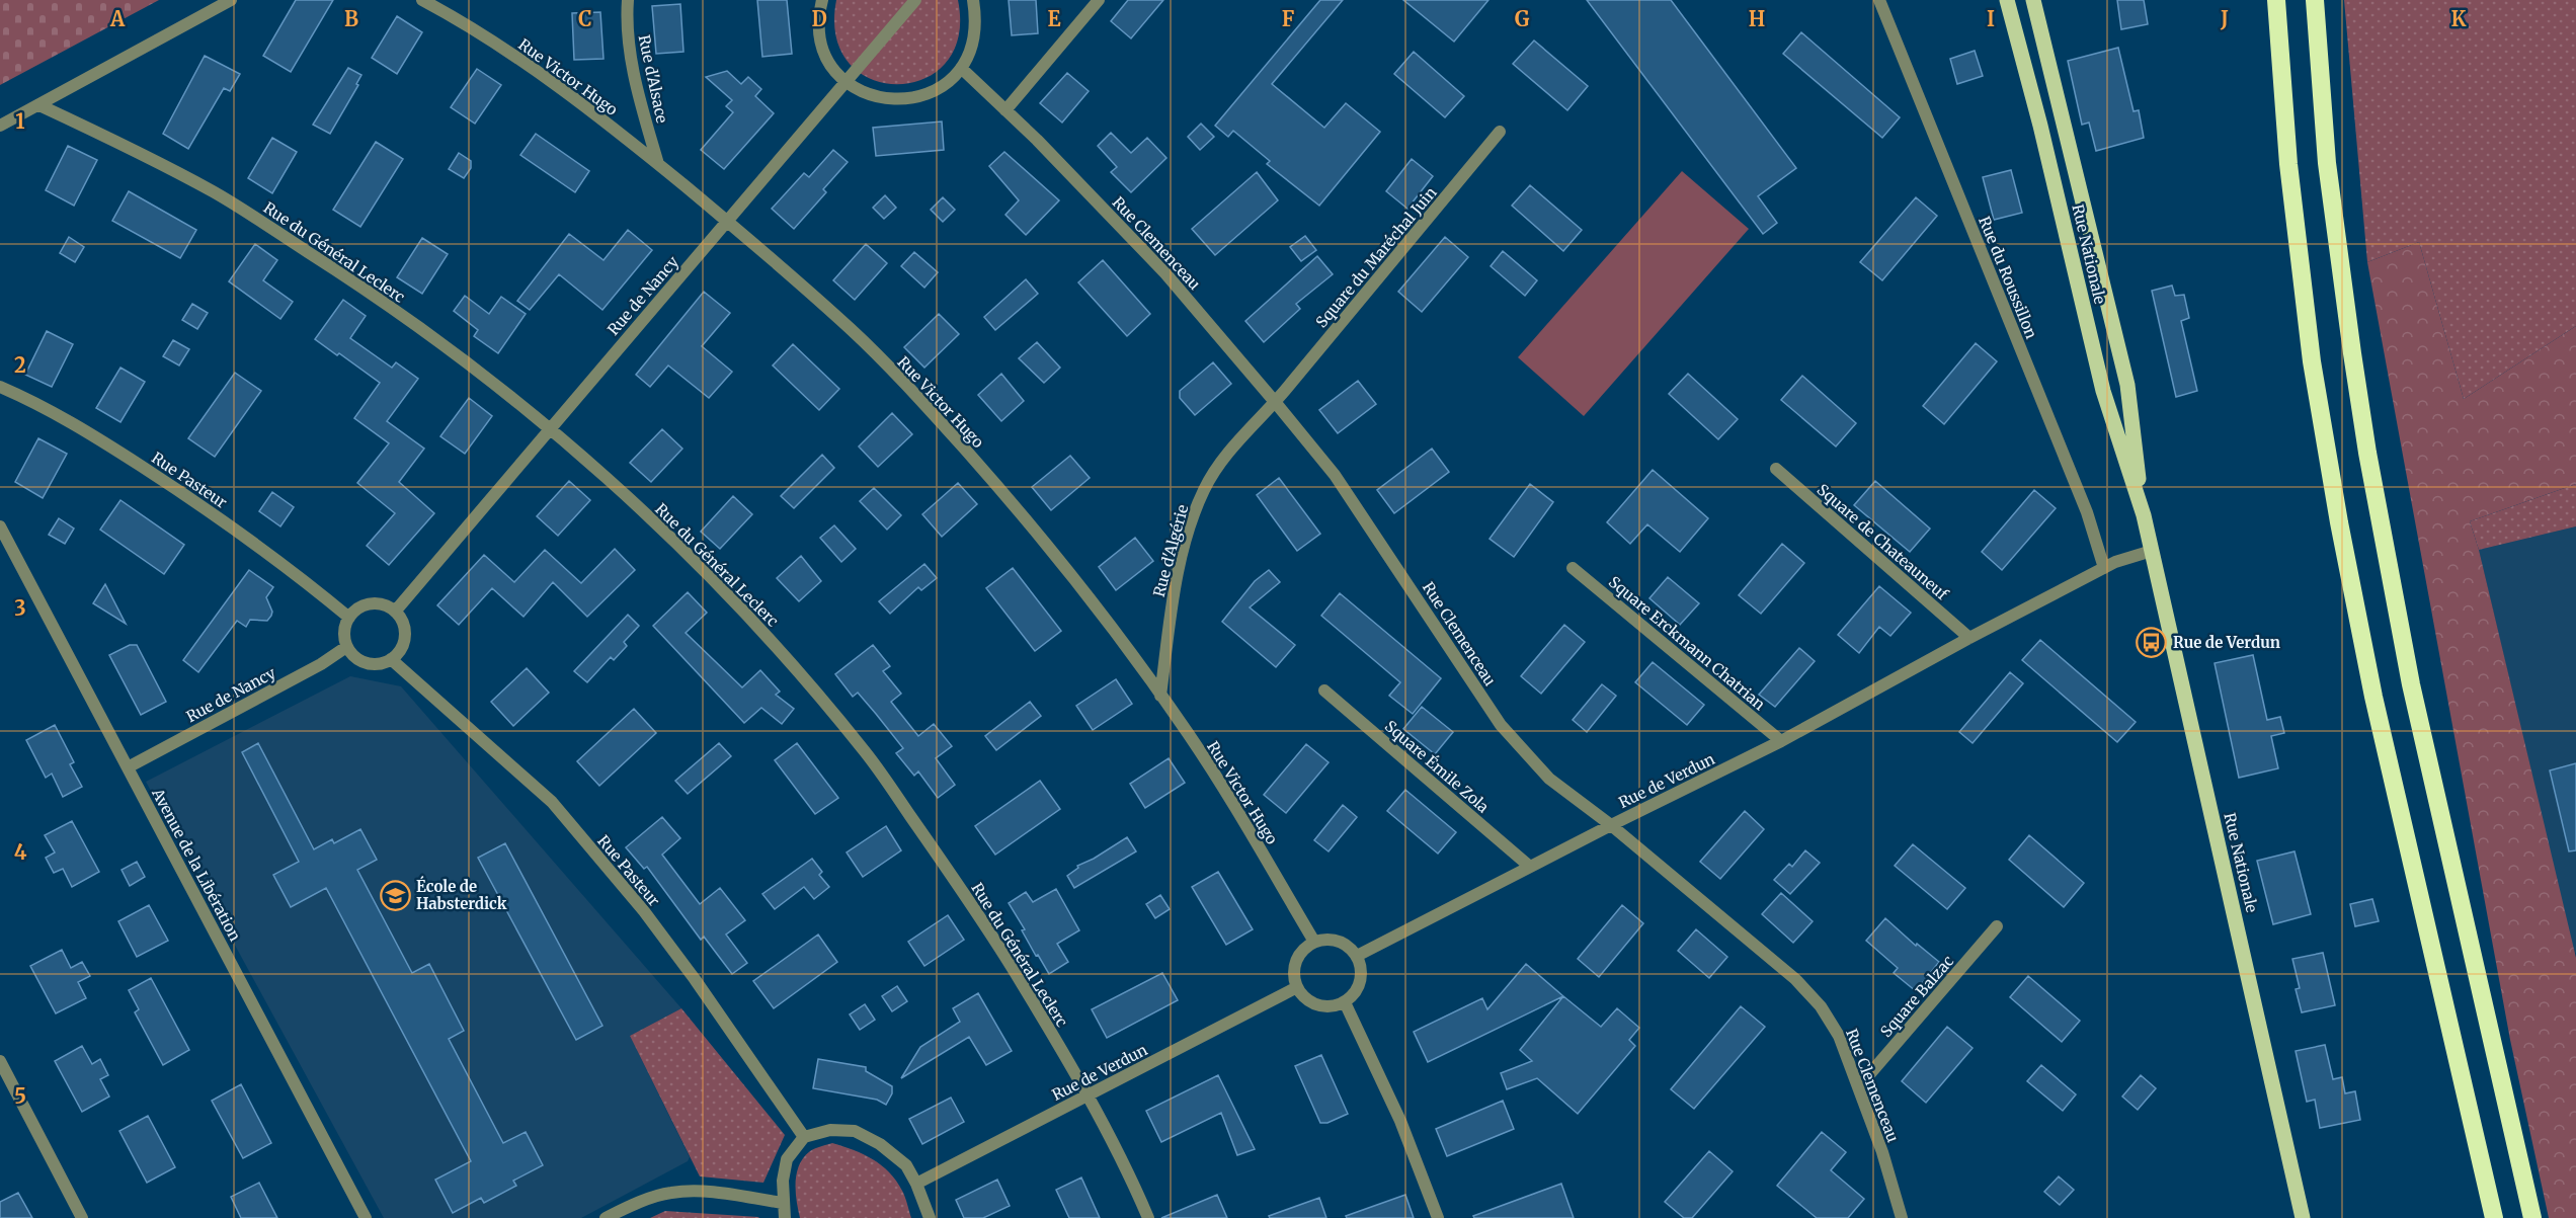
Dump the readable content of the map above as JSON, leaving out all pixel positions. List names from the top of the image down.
{
  "streets": {
    "main road": ["Rue Nationale"],
    "street": [
      "Rue Victor Hugo",
      "Rue d'Alsace",
      "Rue Clemenceau",
      "Rue du Général Leclerc",
      "Square du Maréchal Juin",
      "Rue du Roussillon",
      "Rue de Nancy",
      "Rue Pasteur",
      "Square de Chateauneuf",
      "Rue d'Algérie",
      "Square Erckmann Chatrian",
      "Square Émile Zola",
      "Rue de Verdun",
      "Avenue de la Libération",
      "Square Balzac"
    ]
  },
  "crossings": [
    ["Rue Victor Hugo", "Rue d'Alsace"],
    ["Rue Victor Hugo", "Rue de Nancy"],
    ["Rue Victor Hugo", "Rue d'Algérie"],
    ["Rue Victor Hugo", "Rue de Verdun"],
    ["Rue Clemenceau", "Square du Maréchal Juin"],
    ["Rue Clemenceau", "Rue d'Algérie"],
    ["Rue Clemenceau", "Rue de Verdun"],
    ["Rue Clemenceau", "Square Balzac"],
    ["Rue du Général Leclerc", "Rue de Nancy"],
    ["Rue du Général Leclerc", "Rue de Verdun"],
    ["Rue Nationale", "Rue de Verdun"],
    ["Square du Maréchal Juin", "Rue d'Algérie"],
    ["Rue du Roussillon", "Rue de Verdun"],
    ["Rue de Nancy", "Rue Pasteur"],
    ["Rue de Nancy", "Avenue de la Libération"],
    ["Square de Chateauneuf", "Rue de Verdun"],
    ["Square Erckmann Chatrian", "Rue de Verdun"],
    ["Square Émile Zola", "Rue de Verdun"]
  ],
  "places": {
    "bus stop": ["Rue de Verdun"],
    "school or university": ["École de Habsterdick"]
  },
  "grid": {
    "columns": [
      "A",
      "B",
      "C",
      "D",
      "E",
      "F",
      "G",
      "H",
      "I",
      "J",
      "K"
    ],
    "rows": [
      "1",
      "2",
      "3",
      "4",
      "5"
    ]
  }
}
